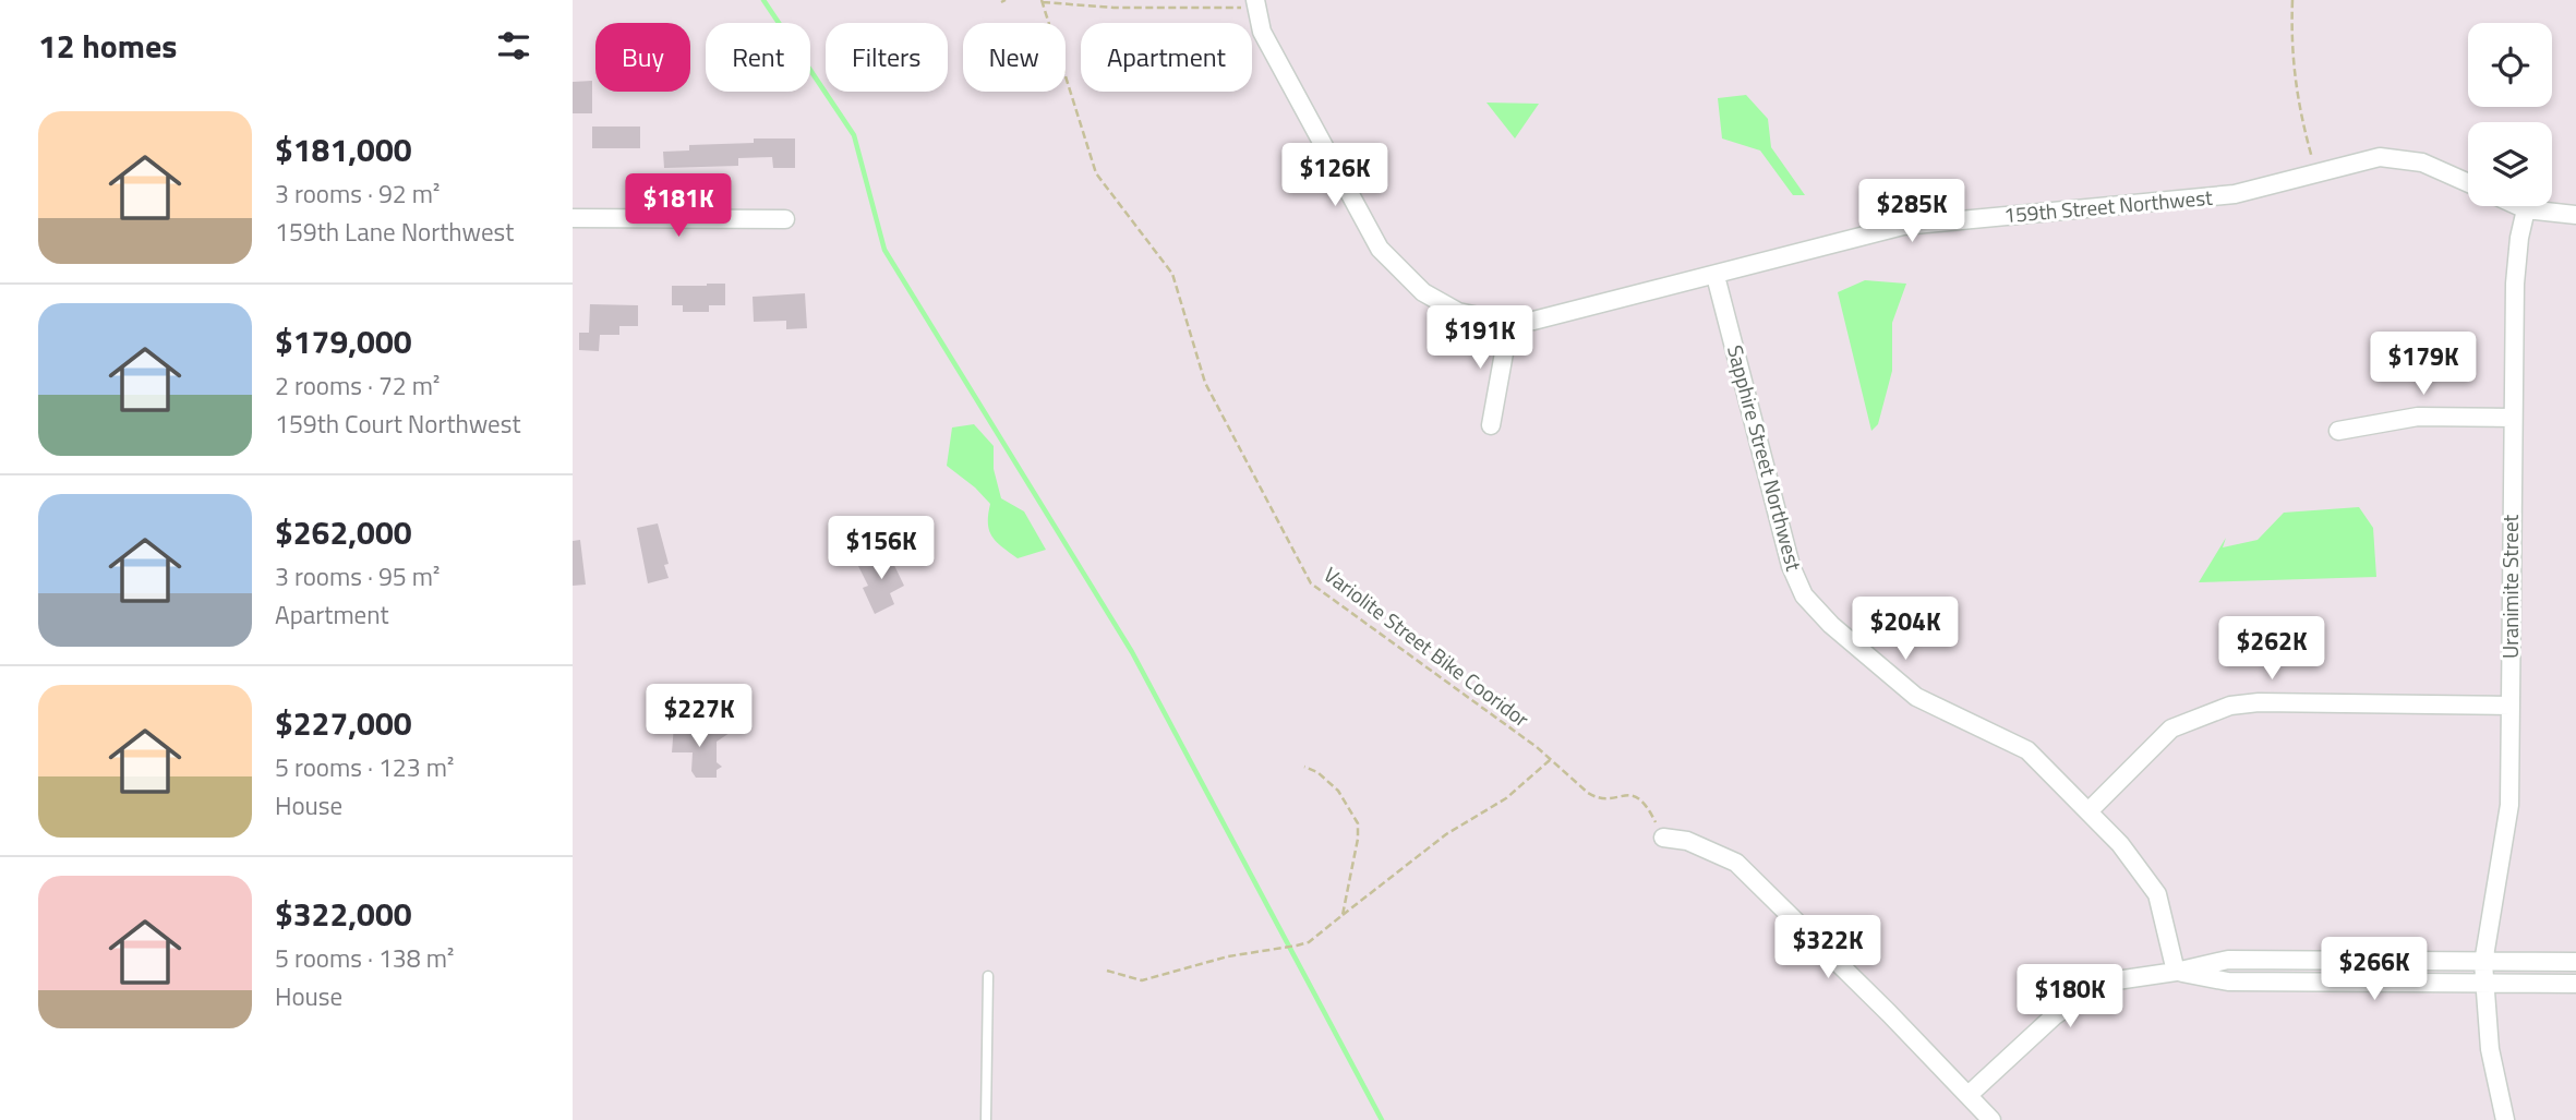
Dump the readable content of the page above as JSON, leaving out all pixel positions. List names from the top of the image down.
{
  "streets": {
    "street": ["159th Street Northwest", "Sapphire Street Northwest", "Uranimite Street"],
    "path": ["Variolite Street Bike Cooridor"]
  },
  "crossings": [
    ["159th Street Northwest", "Sapphire Street Northwest"]
  ],
  "page": {
    "heading": "12 homes",
    "chip": [
      "Buy",
      "Rent",
      "Filters",
      "New",
      "Apartment"
    ],
    "list": [
      {
        "name": "$181,000",
        "note": "3 rooms · 92 m² · 159th Lane Northwest"
      },
      {
        "name": "$179,000",
        "note": "2 rooms · 72 m² · 159th Court Northwest"
      },
      {
        "name": "$262,000",
        "note": "3 rooms · 95 m² · Apartment"
      },
      {
        "name": "$227,000",
        "note": "5 rooms · 123 m² · House"
      },
      {
        "name": "$322,000",
        "note": "5 rooms · 138 m² · House"
      }
    ],
    "price": [
      "$126K",
      "$181K",
      "$285K",
      "$191K",
      "$179K",
      "$156K",
      "$204K",
      "$262K",
      "$227K",
      "$322K",
      "$266K",
      "$180K"
    ]
  }
}
